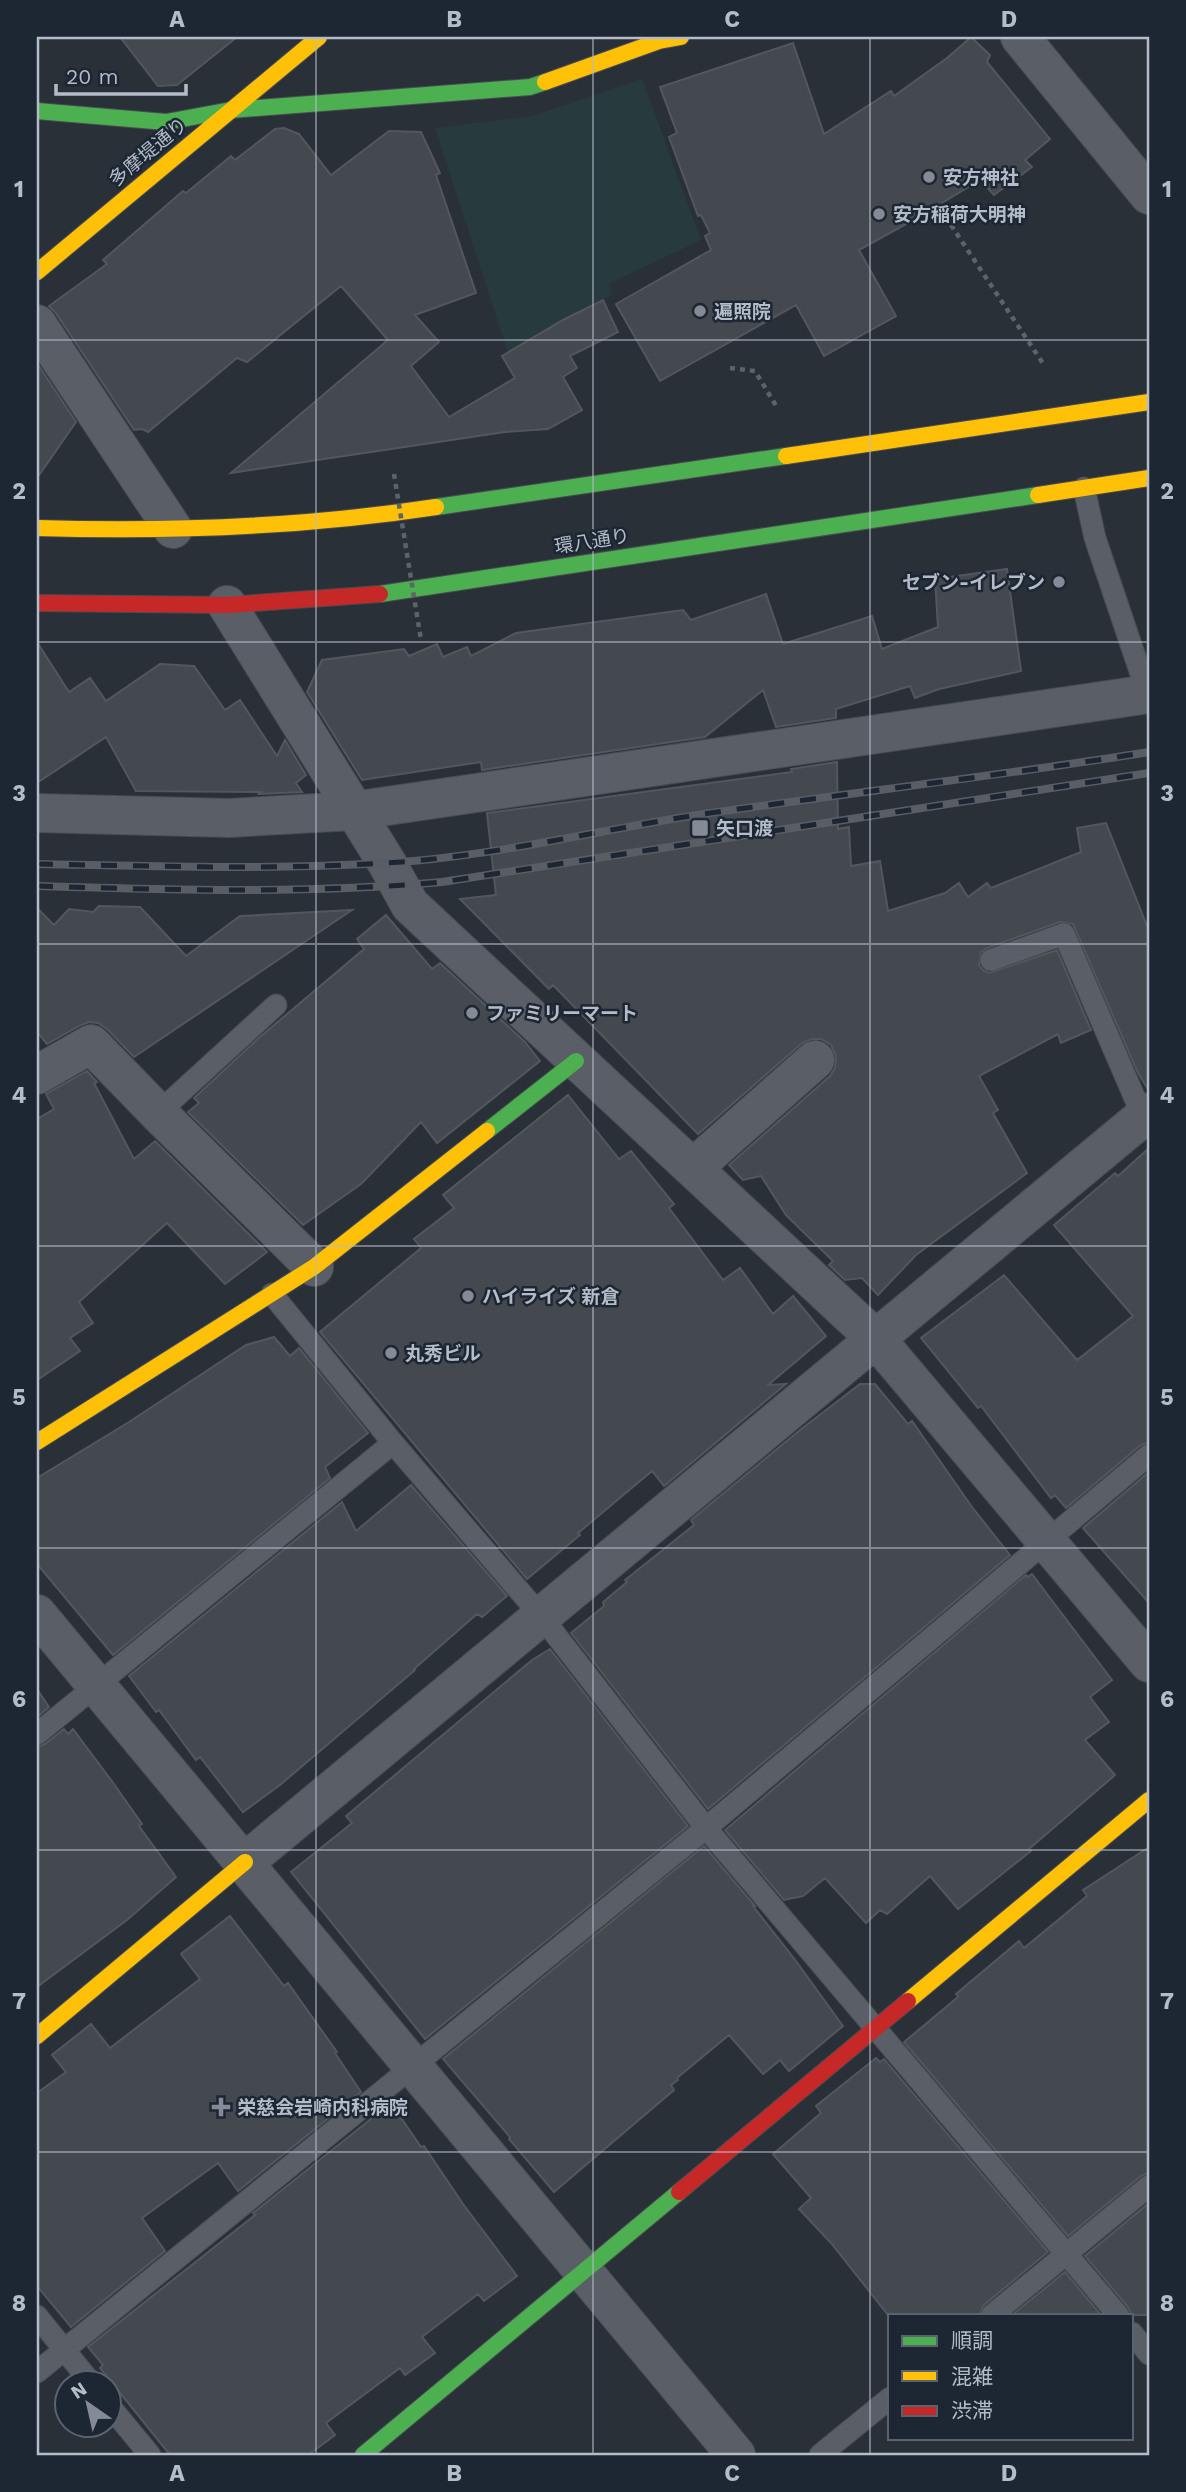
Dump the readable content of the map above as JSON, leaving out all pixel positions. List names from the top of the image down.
{
  "streets": {
    "street": ["多摩堤通り", "環八通り"]
  },
  "places": {
    "other": [
      "安方神社",
      "安方稲荷大明神",
      "遍照院",
      "セブン-イレブン",
      "ファミリーマート",
      "ハイライズ 新倉",
      "丸秀ビル"
    ],
    "transit": ["矢口渡"],
    "health": ["栄慈会岩崎内科病院"]
  },
  "legend": ["順調", "混雑", "渋滞"],
  "scale_bar": "20 m",
  "north": "top left",
  "grid": {
    "columns": [
      "A",
      "B",
      "C",
      "D"
    ],
    "rows": [
      "1",
      "2",
      "3",
      "4",
      "5",
      "6",
      "7",
      "8"
    ]
  }
}
